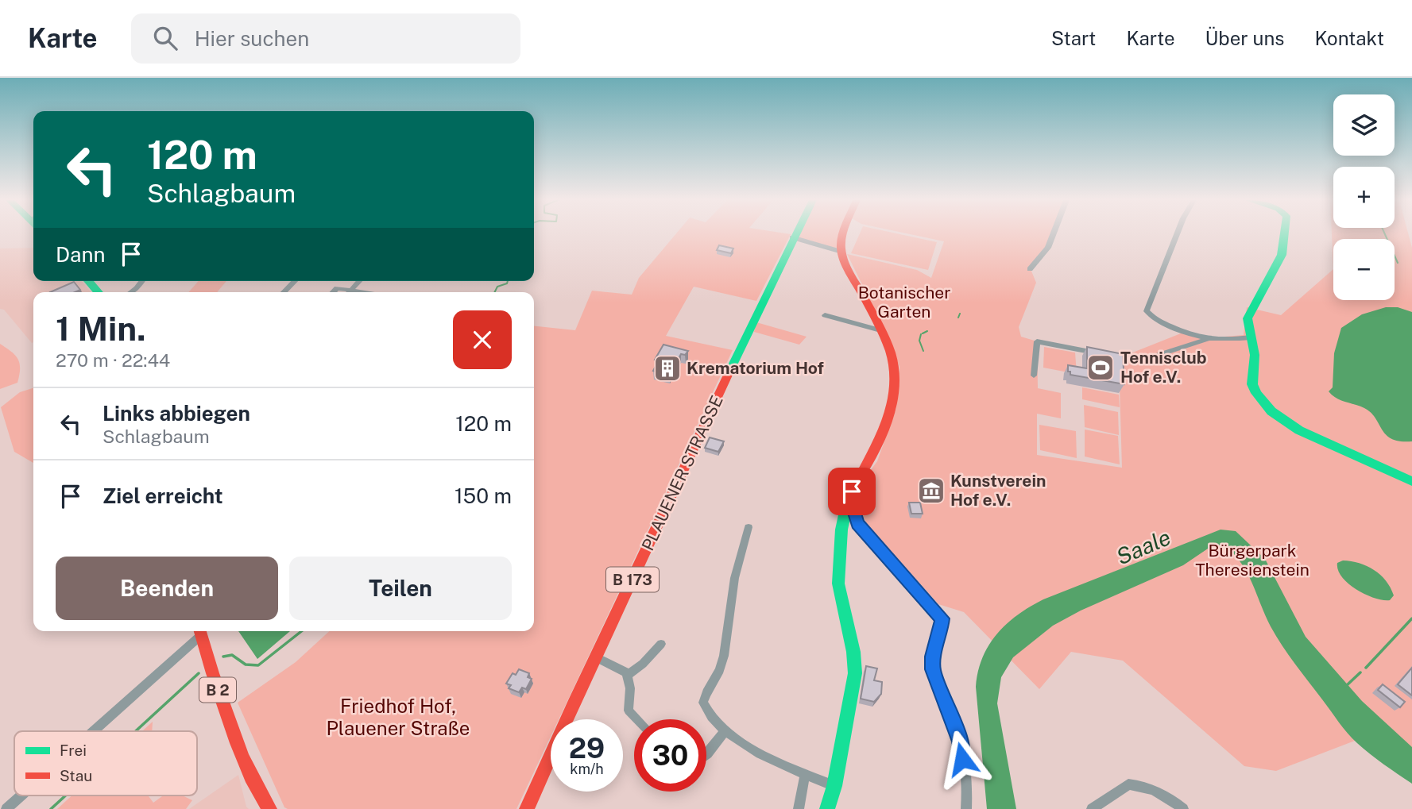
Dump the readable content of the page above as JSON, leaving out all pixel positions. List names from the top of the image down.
{
  "streets": {
    "street": ["PLAUENER STRASSE", "B 173", "B 2"]
  },
  "water": ["Saale"],
  "parks": ["Botanischer Garten", "Bürgerpark Theresienstein", "Friedhof Hof, Plauener Straße"],
  "places": {
    "sports": ["Tennisclub Hof e.V."],
    "building": ["Krematorium Hof"],
    "museum": ["Kunstverein Hof e.V."]
  },
  "legend": ["Frei", "Stau"],
  "page": {
    "header": "Karte",
    "search": "Hier suchen",
    "nav": [
      "Start",
      "Karte",
      "Über uns",
      "Kontakt"
    ],
    "map_buttons": ["+", "−"],
    "turn": ["120 m", "Schlagbaum"],
    "then": "Dann",
    "heading": ["1 Min.", "270 m · 22:44"],
    "list": [
      {
        "name": "Links abbiegen",
        "note": "Schlagbaum",
        "value": "120 m"
      },
      {
        "name": "Ziel erreicht",
        "value": "150 m"
      }
    ],
    "buttons": ["Beenden", "Teilen"],
    "speed": "29 km/h",
    "limit": "30"
  }
}
